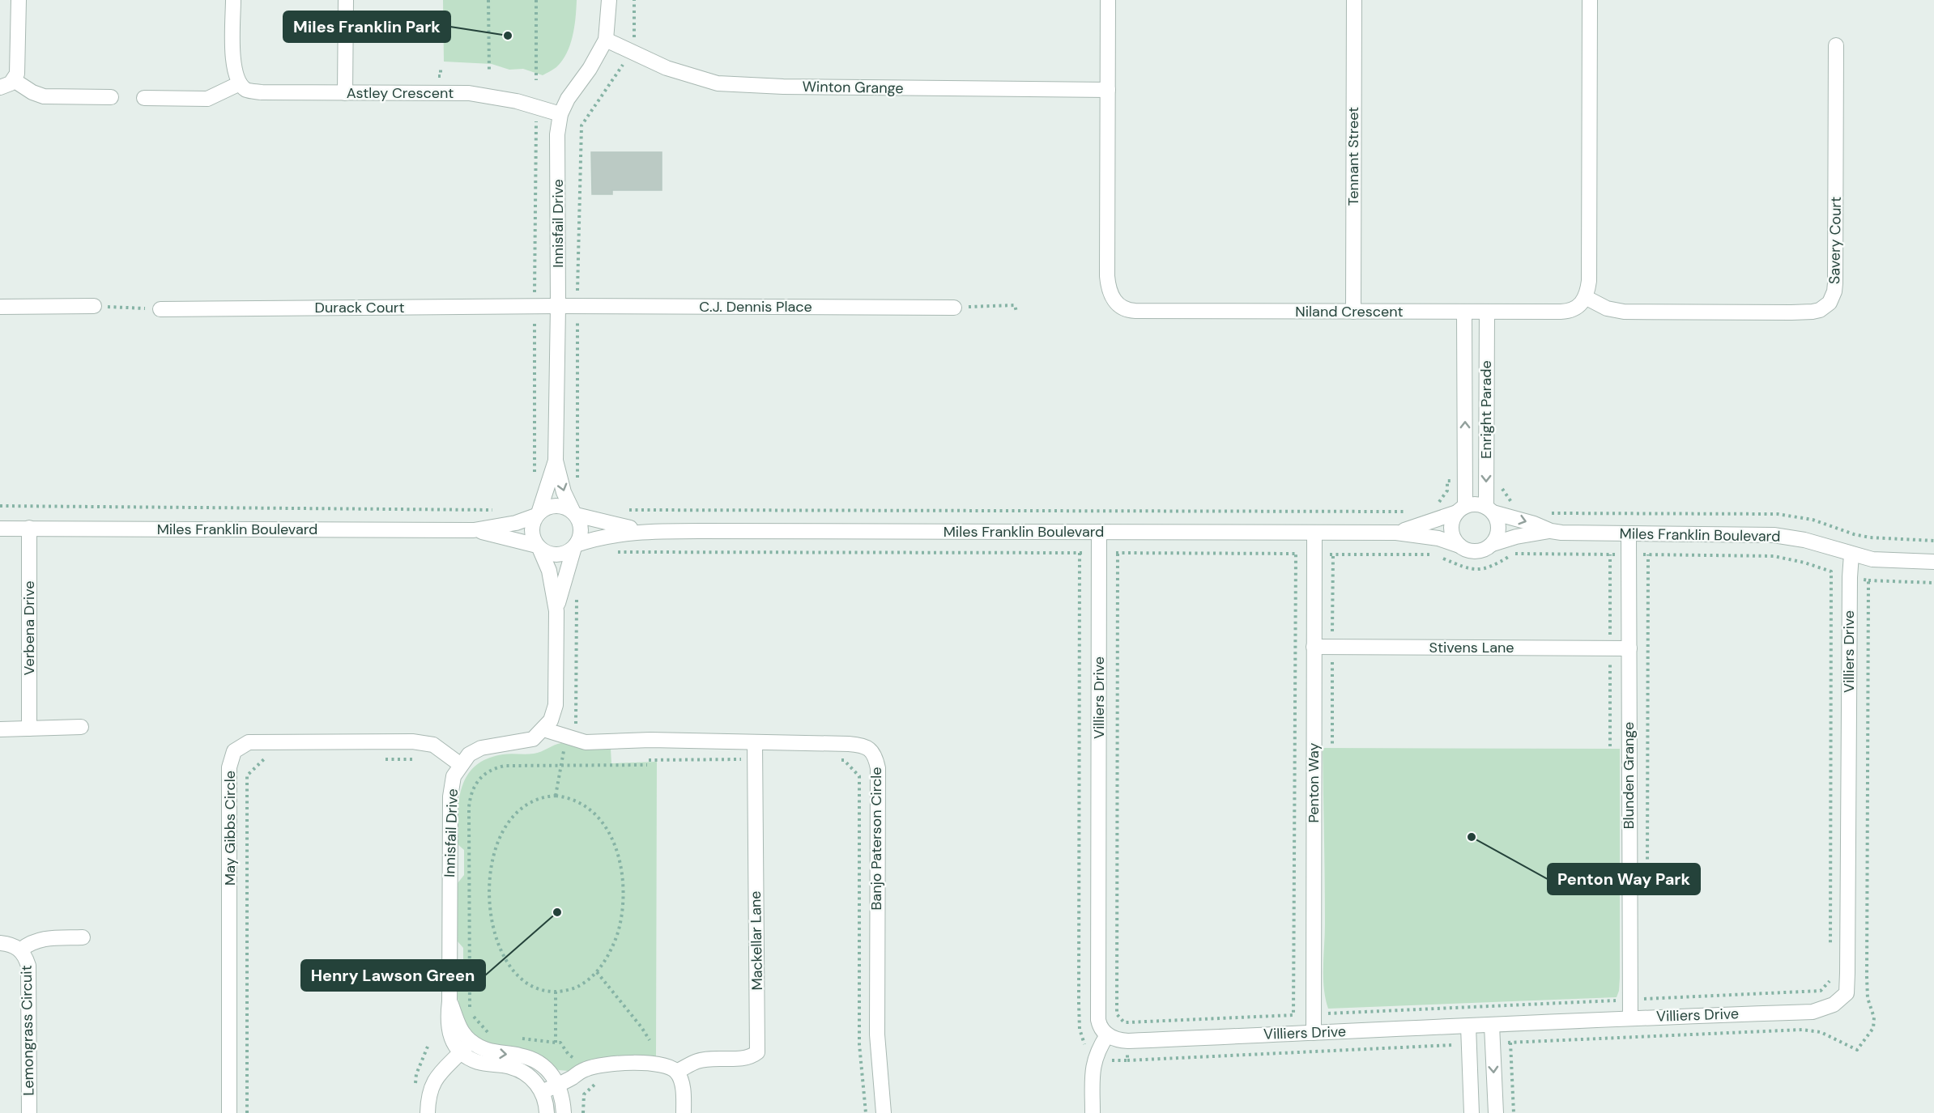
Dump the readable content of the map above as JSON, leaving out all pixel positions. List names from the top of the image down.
{
  "streets": {
    "street": [
      "Winton Grange",
      "Astley Crescent",
      "Tennant Street",
      "Innisfail Drive",
      "Savery Court",
      "C.J. Dennis Place",
      "Durack Court",
      "Niland Crescent",
      "Enright Parade",
      "Miles Franklin Boulevard",
      "Verbena Drive",
      "Stivens Lane",
      "Villiers Drive",
      "Blunden Grange",
      "Penton Way",
      "May Gibbs Circle",
      "Banjo Paterson Circle",
      "Mackellar Lane",
      "Lemongrass Circuit"
    ]
  },
  "crossings": [
    ["Winton Grange", "Innisfail Drive"],
    ["Winton Grange", "Niland Crescent"],
    ["Astley Crescent", "Innisfail Drive"],
    ["Tennant Street", "Niland Crescent"],
    ["Innisfail Drive", "C.J. Dennis Place"],
    ["Innisfail Drive", "Durack Court"],
    ["Innisfail Drive", "Miles Franklin Boulevard"],
    ["Innisfail Drive", "May Gibbs Circle"],
    ["Innisfail Drive", "Banjo Paterson Circle"],
    ["Savery Court", "Niland Crescent"],
    ["C.J. Dennis Place", "Durack Court"],
    ["Niland Crescent", "Enright Parade"],
    ["Enright Parade", "Miles Franklin Boulevard"],
    ["Miles Franklin Boulevard", "Verbena Drive"],
    ["Miles Franklin Boulevard", "Villiers Drive"],
    ["Miles Franklin Boulevard", "Blunden Grange"],
    ["Miles Franklin Boulevard", "Penton Way"],
    ["Stivens Lane", "Blunden Grange"],
    ["Stivens Lane", "Penton Way"],
    ["Villiers Drive", "Blunden Grange"],
    ["Villiers Drive", "Penton Way"],
    ["Banjo Paterson Circle", "Mackellar Lane"]
  ],
  "places": ["Miles Franklin Park", "Penton Way Park", "Henry Lawson Green"]
}
